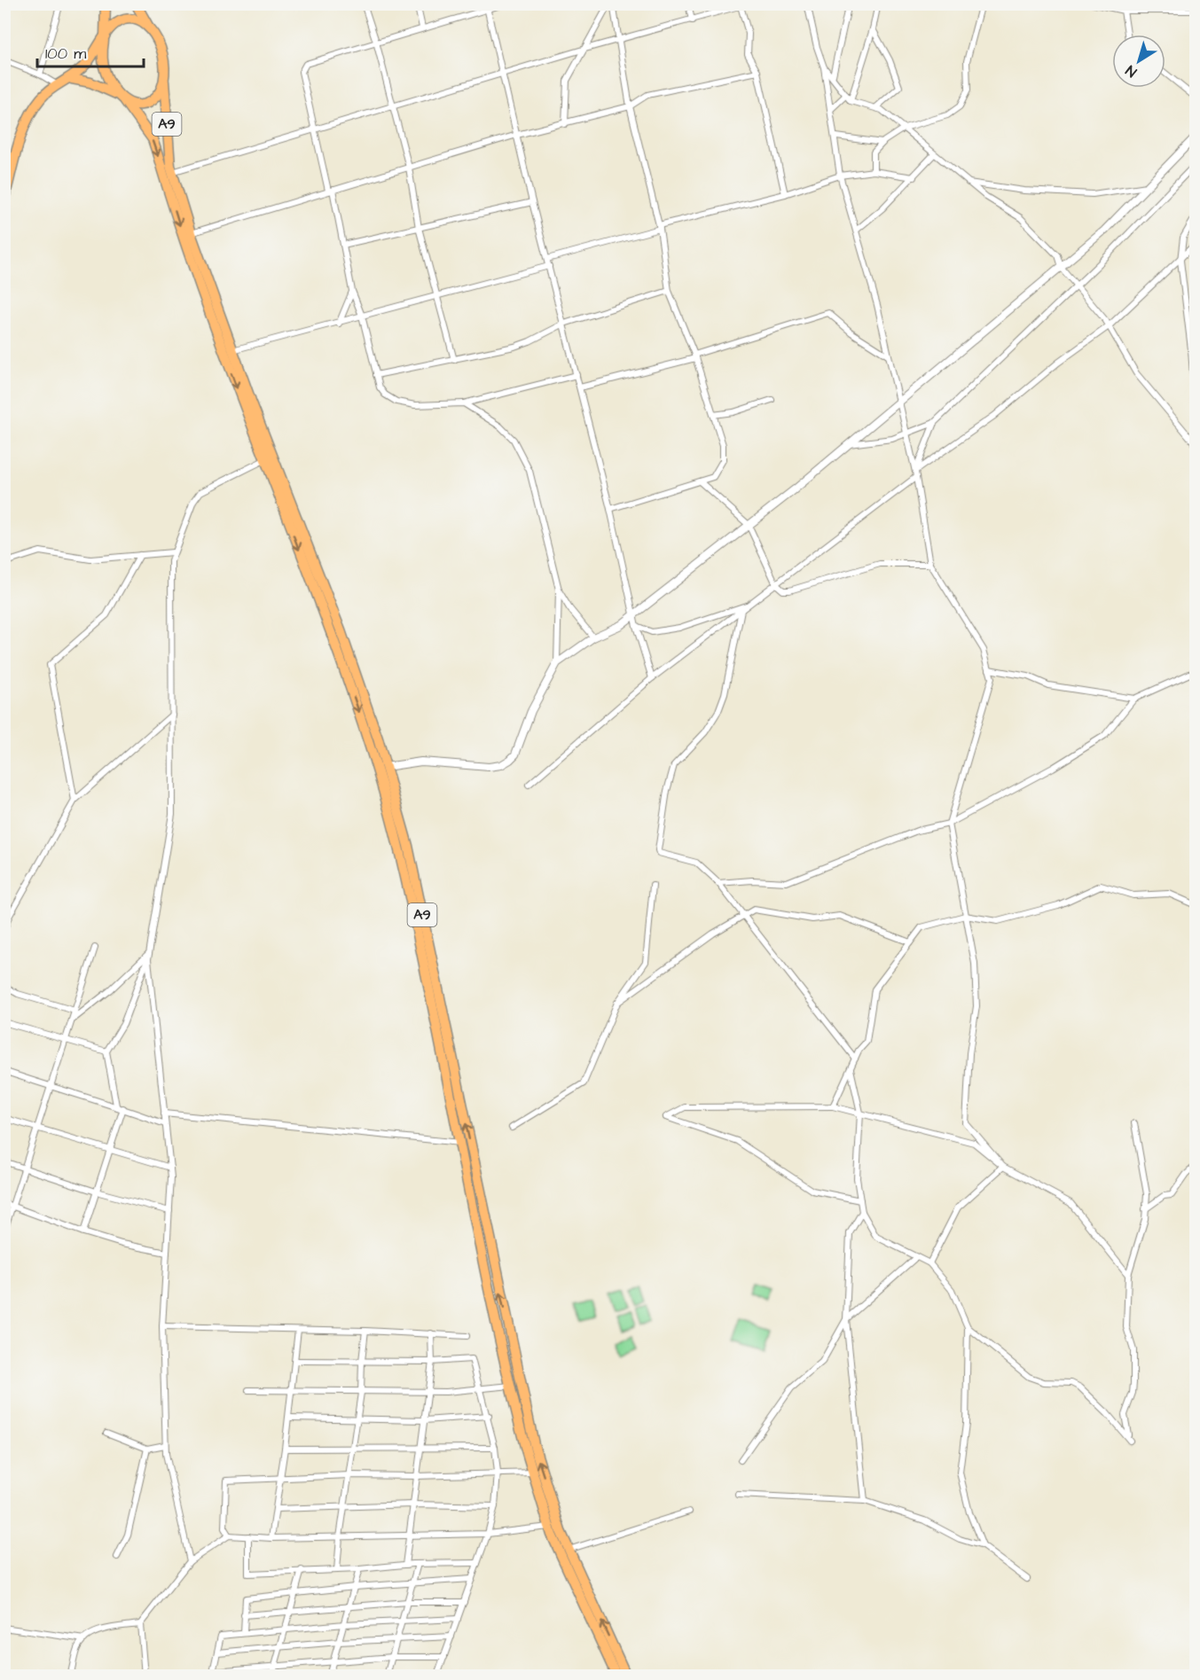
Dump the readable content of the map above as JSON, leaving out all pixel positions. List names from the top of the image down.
{
  "streets": {
    "highway": ["A9"]
  },
  "scale_bar": "100 m",
  "north": "bottom left"
}
